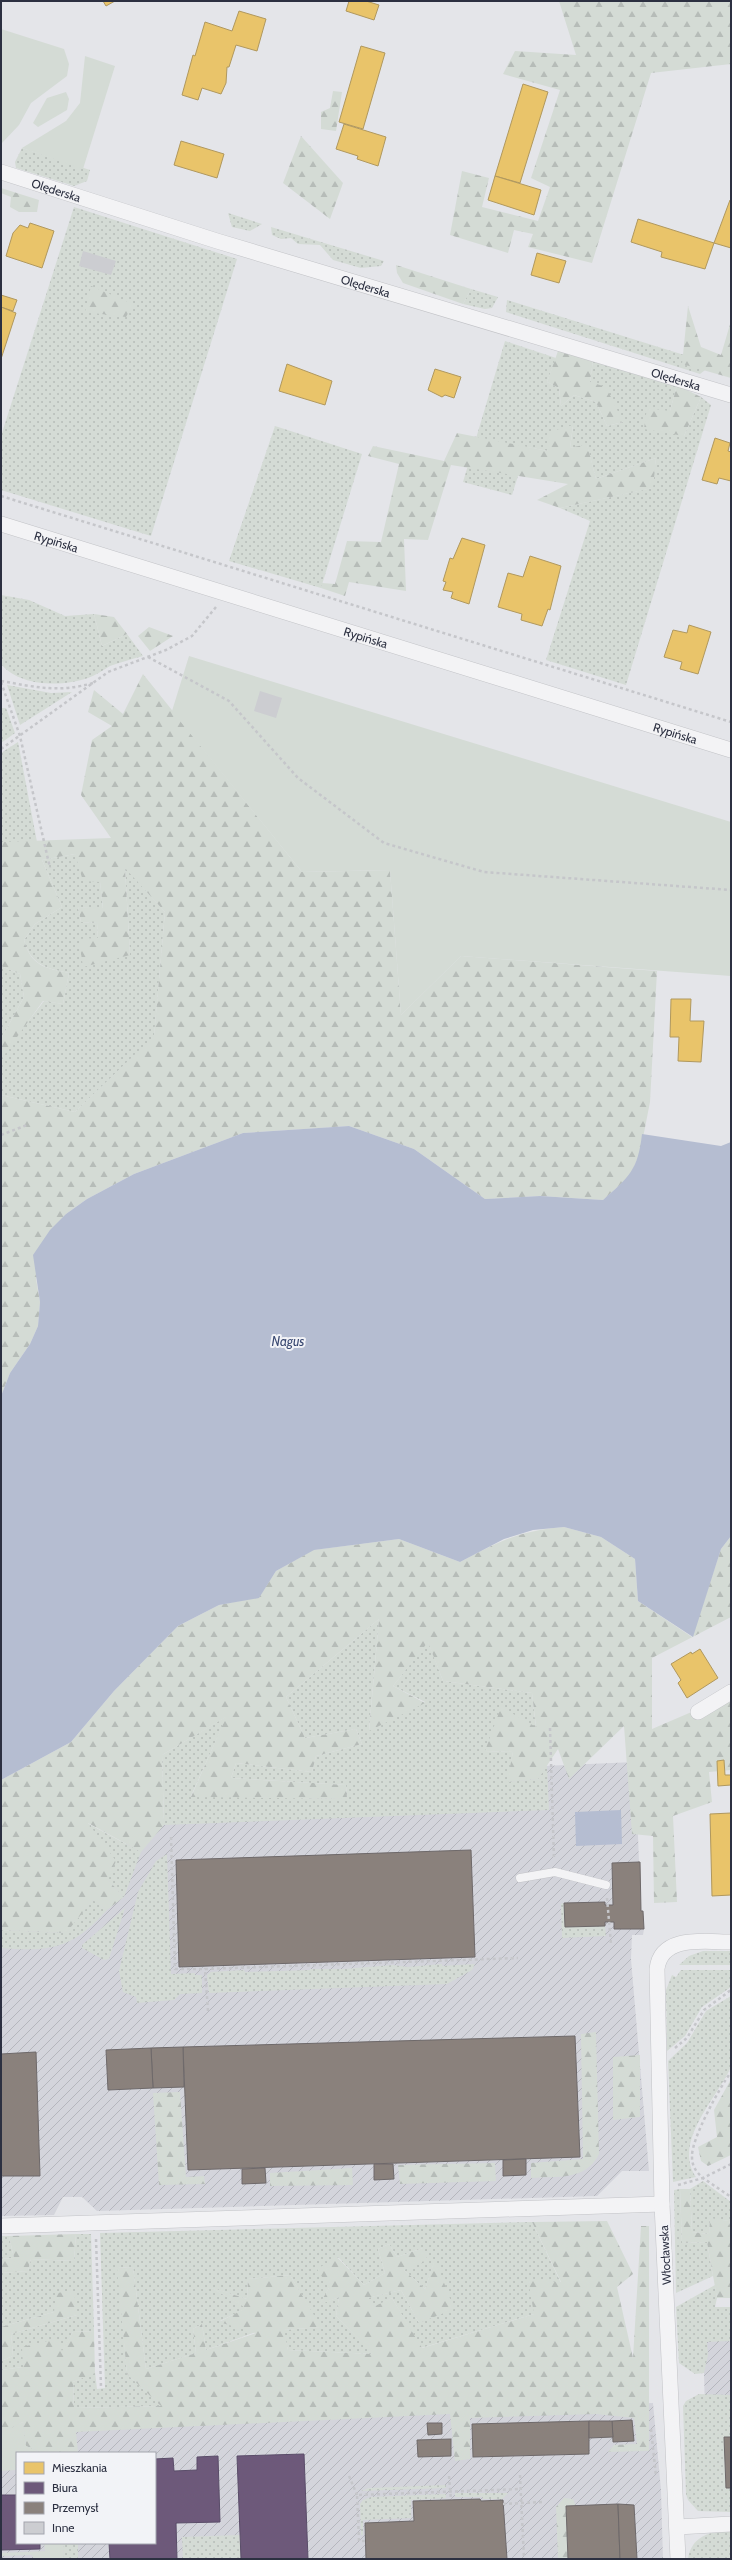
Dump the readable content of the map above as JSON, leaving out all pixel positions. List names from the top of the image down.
{
  "streets": {
    "street": ["Olęderska", "Rypińska", "Włocławska"]
  },
  "water": ["Nagus"],
  "legend": [
    "Mieszkania",
    "Biura",
    "Przemysł",
    "Inne"
  ]
}
